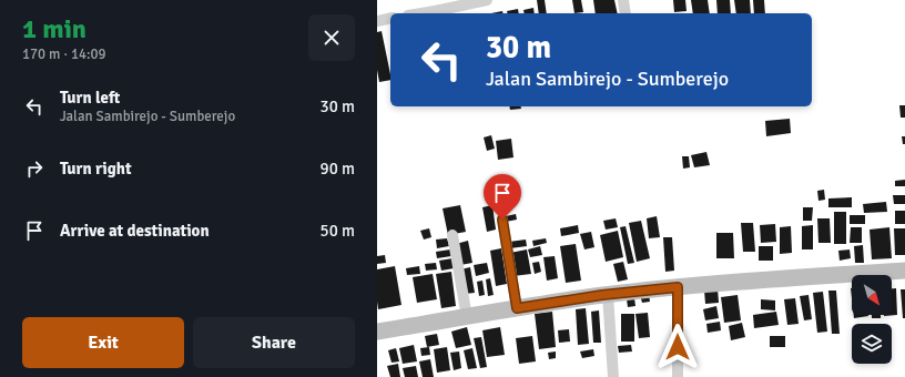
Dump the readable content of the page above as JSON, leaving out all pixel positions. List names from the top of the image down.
{
  "north": "bottom right",
  "page": {
    "heading": ["1 min", "170 m · 14:09"],
    "turn": ["30 m", "Jalan Sambirejo - Sumberejo"],
    "list": [
      {
        "name": "Turn left",
        "note": "Jalan Sambirejo - Sumberejo",
        "value": "30 m"
      },
      {
        "name": "Turn right",
        "value": "90 m"
      },
      {
        "name": "Arrive at destination",
        "value": "50 m"
      }
    ],
    "buttons": ["Exit", "Share"]
  }
}
